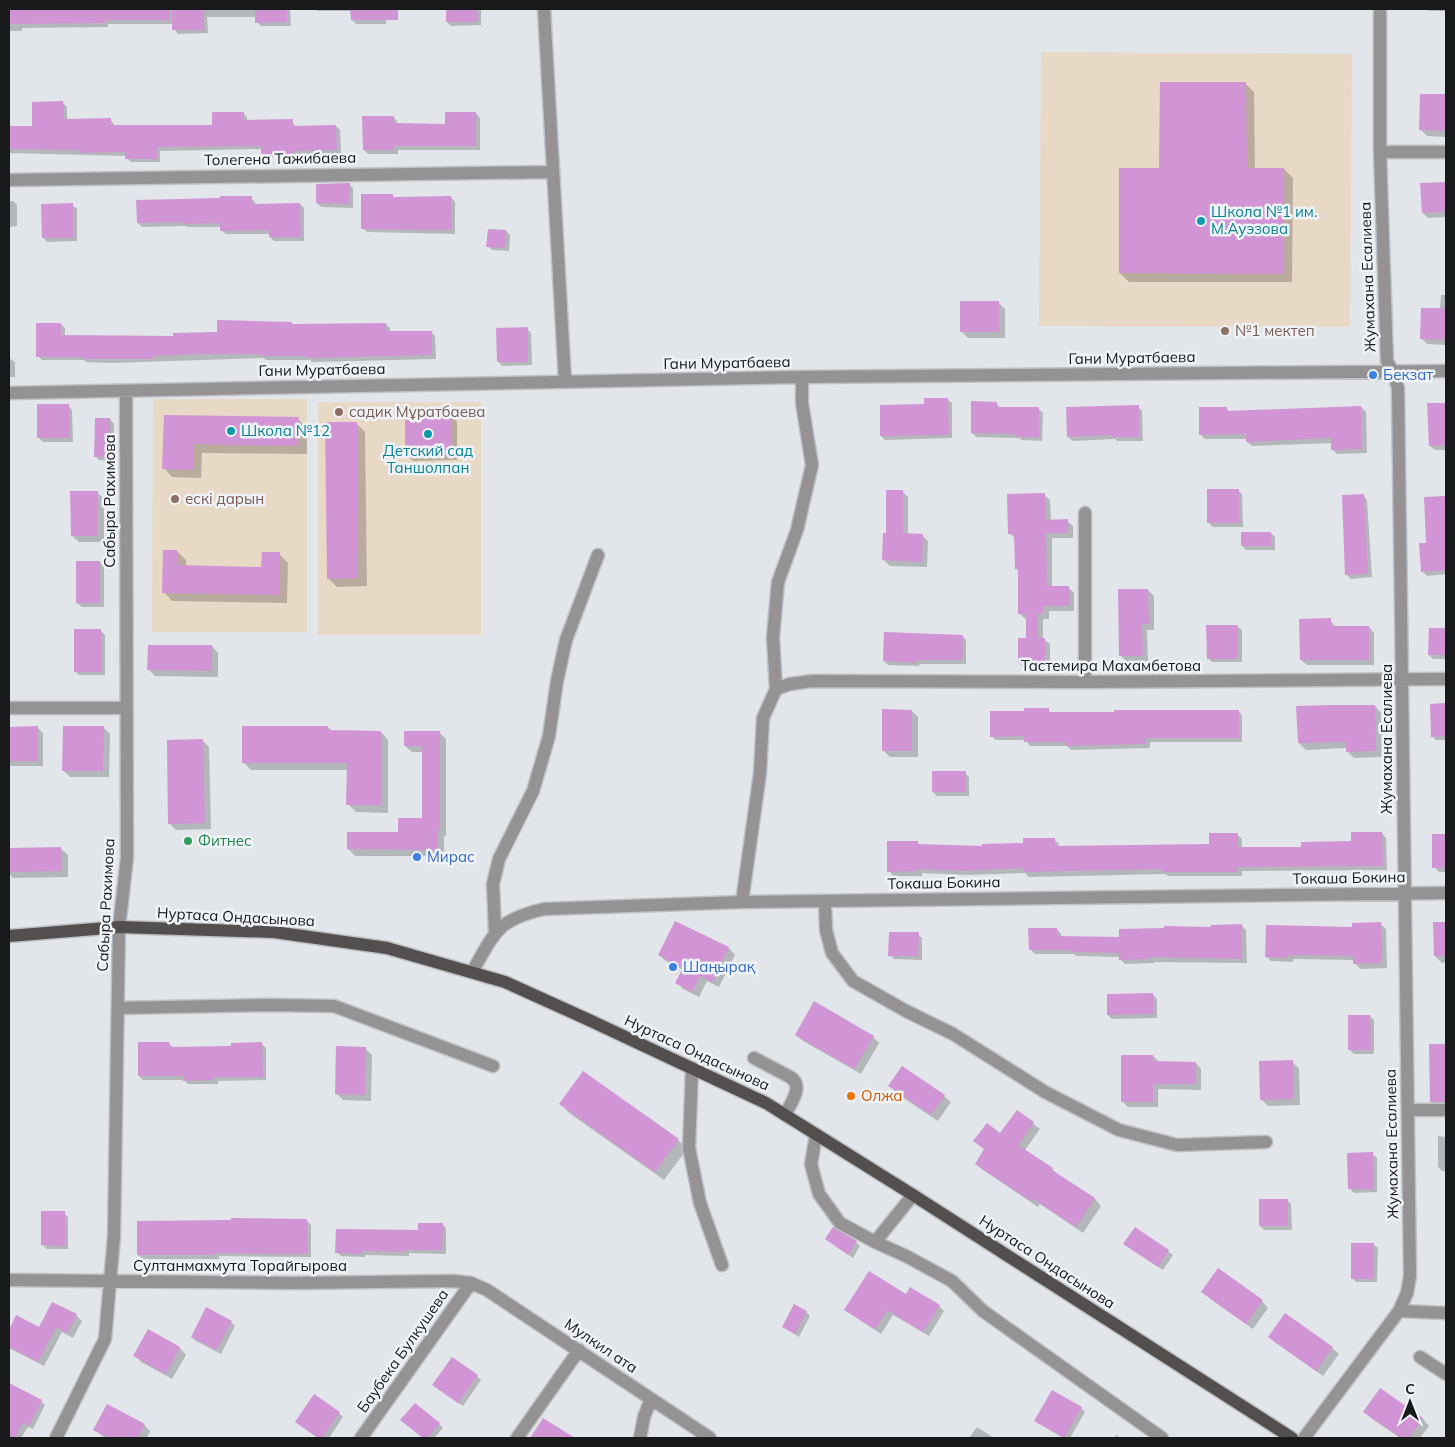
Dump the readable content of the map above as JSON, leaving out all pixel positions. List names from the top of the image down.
{
  "streets": {
    "main road": ["Нуртаса Ондасынова"],
    "street": [
      "Толегена Тажибаева",
      "Жумахана Есалиева",
      "Гани Муратбаева",
      "Сабыра Рахимова",
      "Тастемира Махамбетова",
      "Токаша Бокина",
      "Султанмахмута Торайгырова",
      "Мулкил ата",
      "Баубека Булкушева"
    ]
  },
  "crossings": [
    ["Жумахана Есалиева", "Гани Муратбаева"],
    ["Жумахана Есалиева", "Тастемира Махамбетова"],
    ["Жумахана Есалиева", "Токаша Бокина"],
    ["Гани Муратбаева", "Сабыра Рахимова"],
    ["Сабыра Рахимова", "Нуртаса Ондасынова"],
    ["Сабыра Рахимова", "Султанмахмута Торайгырова"],
    ["Токаша Бокина", "Нуртаса Ондасынова"],
    ["Султанмахмута Торайгырова", "Мулкил ата"],
    ["Султанмахмута Торайгырова", "Баубека Булкушева"],
    ["Мулкил ата", "Баубека Булкушева"]
  ],
  "places": [
    "Школа №1 им. М.Ауэзова",
    "№1 мектеп",
    "Бекзат",
    "садик Мұратбаева",
    "Школа №12",
    "Детский сад Таншолпан",
    "ескі дарын",
    "Фитнес",
    "Мирас",
    "Шаңырақ",
    "Олжа"
  ],
  "north": "top"
}
